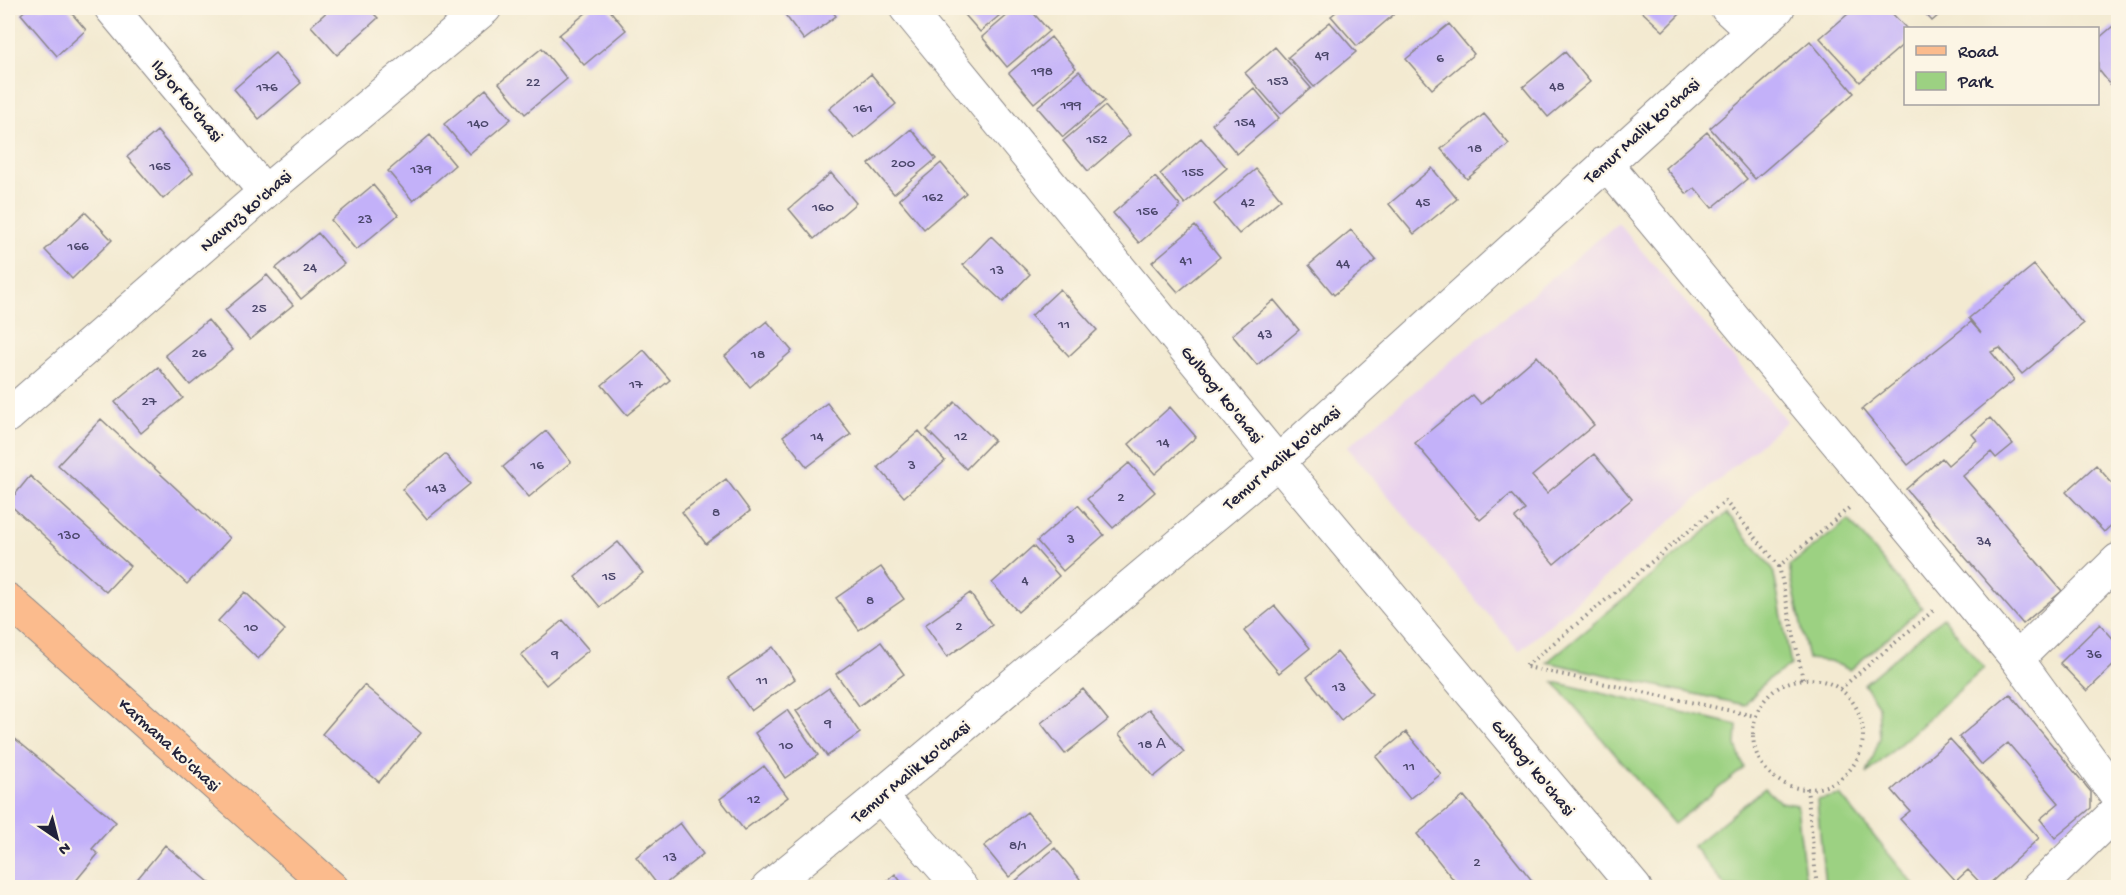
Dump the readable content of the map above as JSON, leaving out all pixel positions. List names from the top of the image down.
{
  "streets": {
    "main road": ["Karmana ko'chasi"],
    "street": [
      "Ilg'or ko'chasi",
      "Temur Malik ko'chasi",
      "Navruz ko'chasi",
      "Gulbog' ko'chasi"
    ]
  },
  "crossings": [
    ["Ilg'or ko'chasi", "Navruz ko'chasi"],
    ["Temur Malik ko'chasi", "Gulbog' ko'chasi"]
  ],
  "house_numbers": [
    "49",
    "6",
    "198",
    "153",
    "22",
    "48",
    "176",
    "199",
    "161",
    "154",
    "140",
    "152",
    "18",
    "200",
    "165",
    "139",
    "155",
    "162",
    "42",
    "45",
    "160",
    "156",
    "23",
    "166",
    "41",
    "44",
    "24",
    "13",
    "25",
    "11",
    "43",
    "26",
    "18",
    "17",
    "27",
    "14",
    "12",
    "14",
    "16",
    "3",
    "143",
    "2",
    "8",
    "130",
    "3",
    "34",
    "15",
    "4",
    "8",
    "2",
    "10",
    "9",
    "36",
    "11",
    "13",
    "9",
    "18 А",
    "10",
    "11",
    "12",
    "8/1",
    "13",
    "2"
  ],
  "legend": ["Road", "Park"],
  "north": "bottom right"
}
